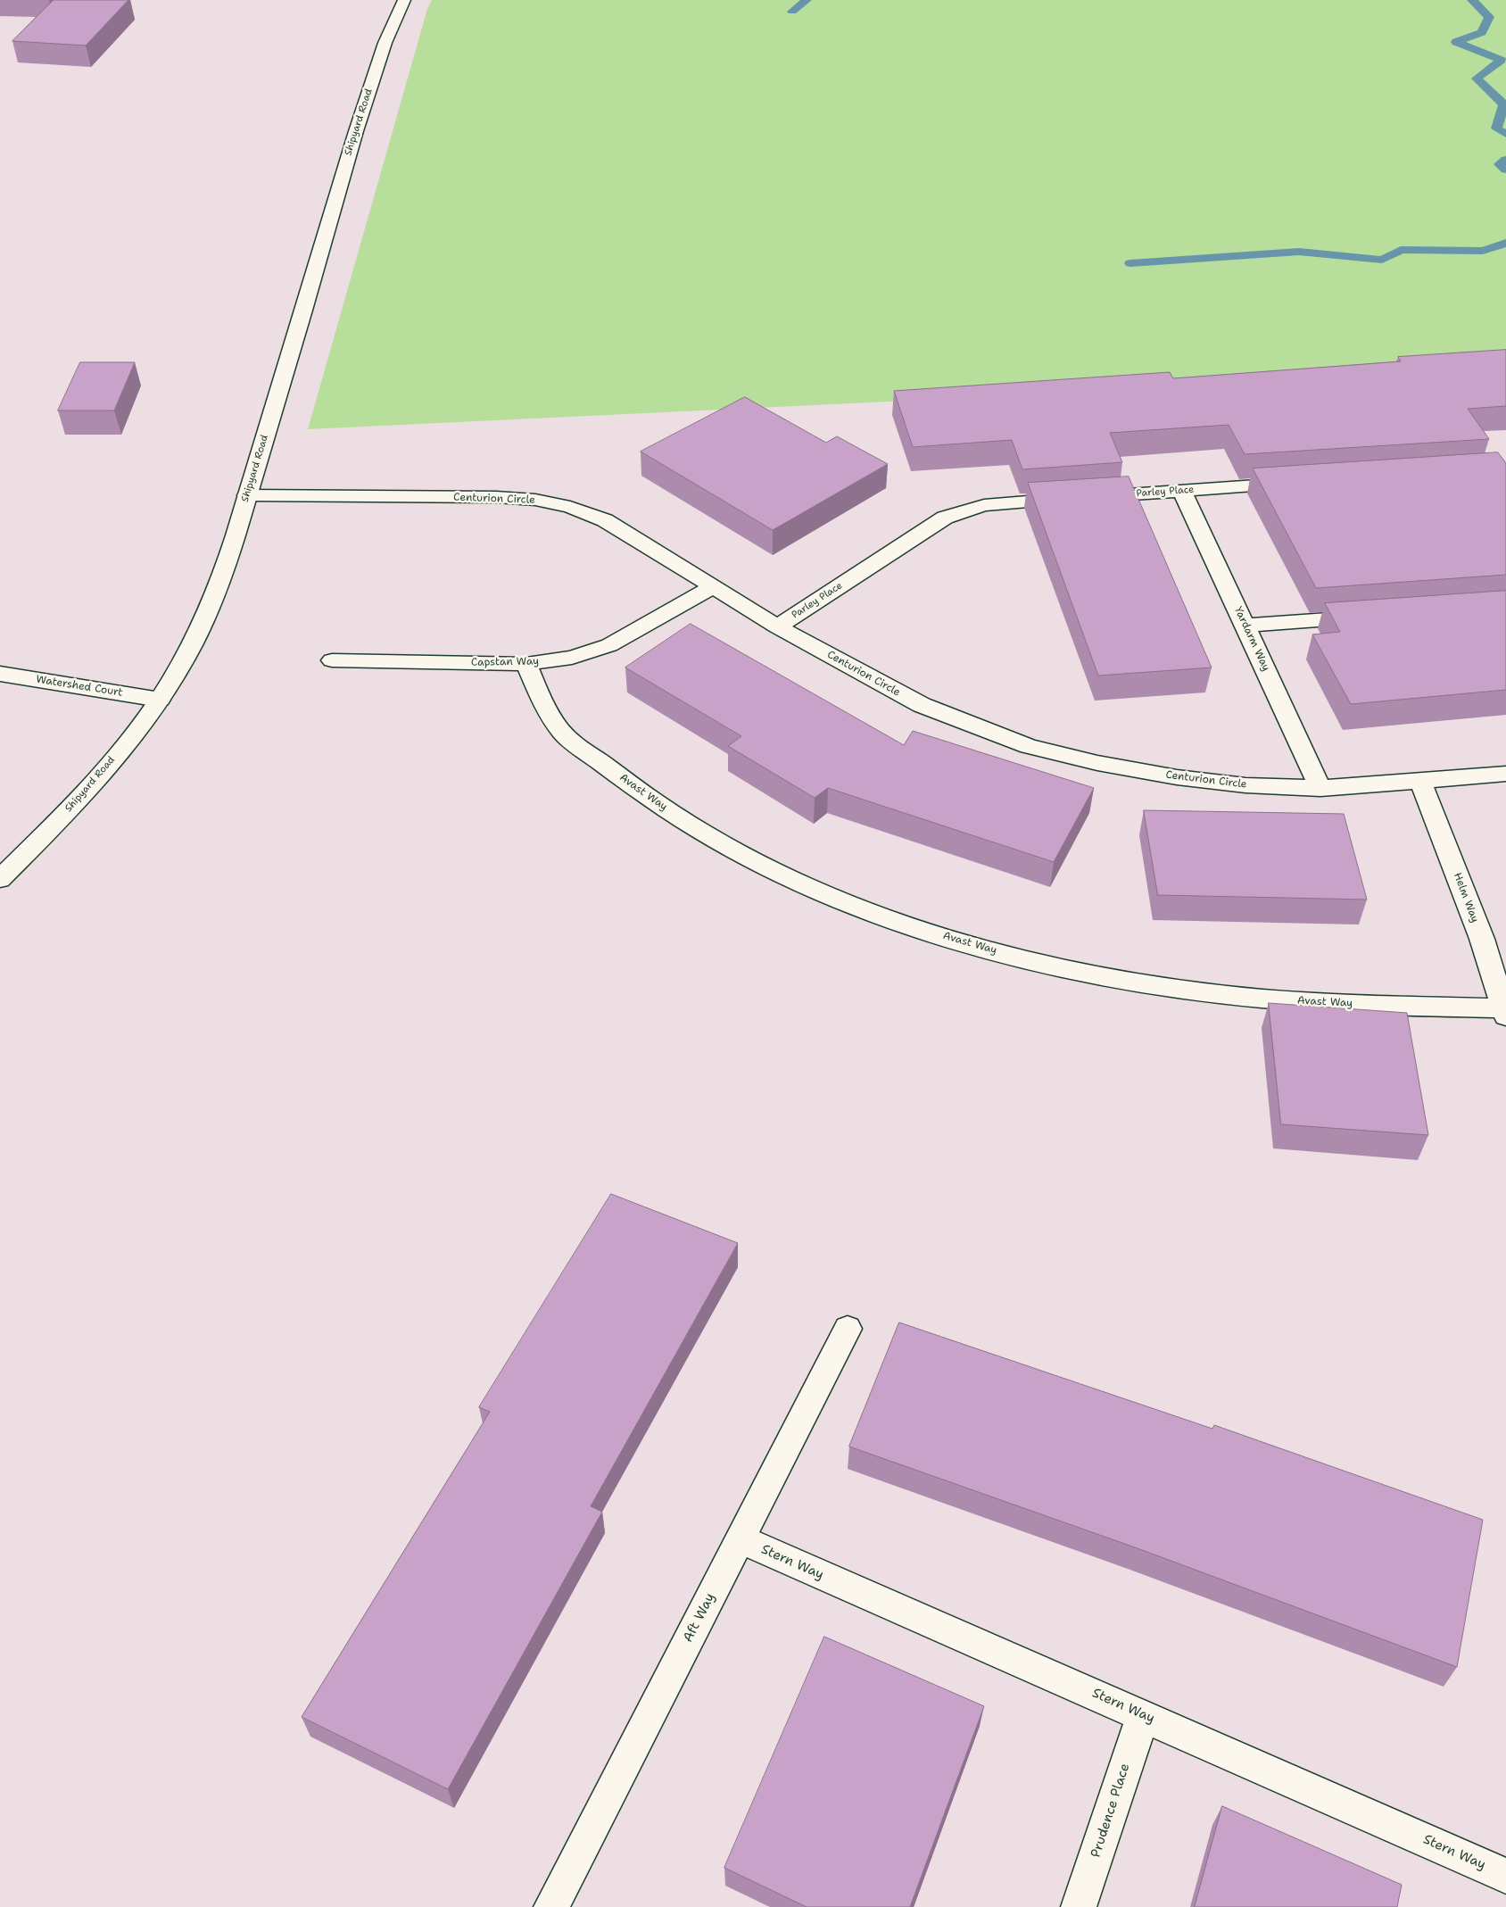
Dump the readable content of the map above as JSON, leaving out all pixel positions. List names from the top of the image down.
{
  "streets": {
    "street": [
      "Shipyard Road",
      "Parley Place",
      "Centurion Circle",
      "Yardarm Way",
      "Capstan Way",
      "Watershed Court",
      "Avast Way",
      "Helm Way",
      "Stern Way",
      "Aft Way",
      "Prudence Place"
    ]
  },
  "crossings": [
    ["Shipyard Road", "Centurion Circle"],
    ["Shipyard Road", "Watershed Court"],
    ["Parley Place", "Centurion Circle"],
    ["Parley Place", "Yardarm Way"],
    ["Centurion Circle", "Yardarm Way"],
    ["Centurion Circle", "Capstan Way"],
    ["Centurion Circle", "Helm Way"],
    ["Capstan Way", "Avast Way"],
    ["Avast Way", "Helm Way"],
    ["Stern Way", "Aft Way"],
    ["Stern Way", "Prudence Place"]
  ]
}
